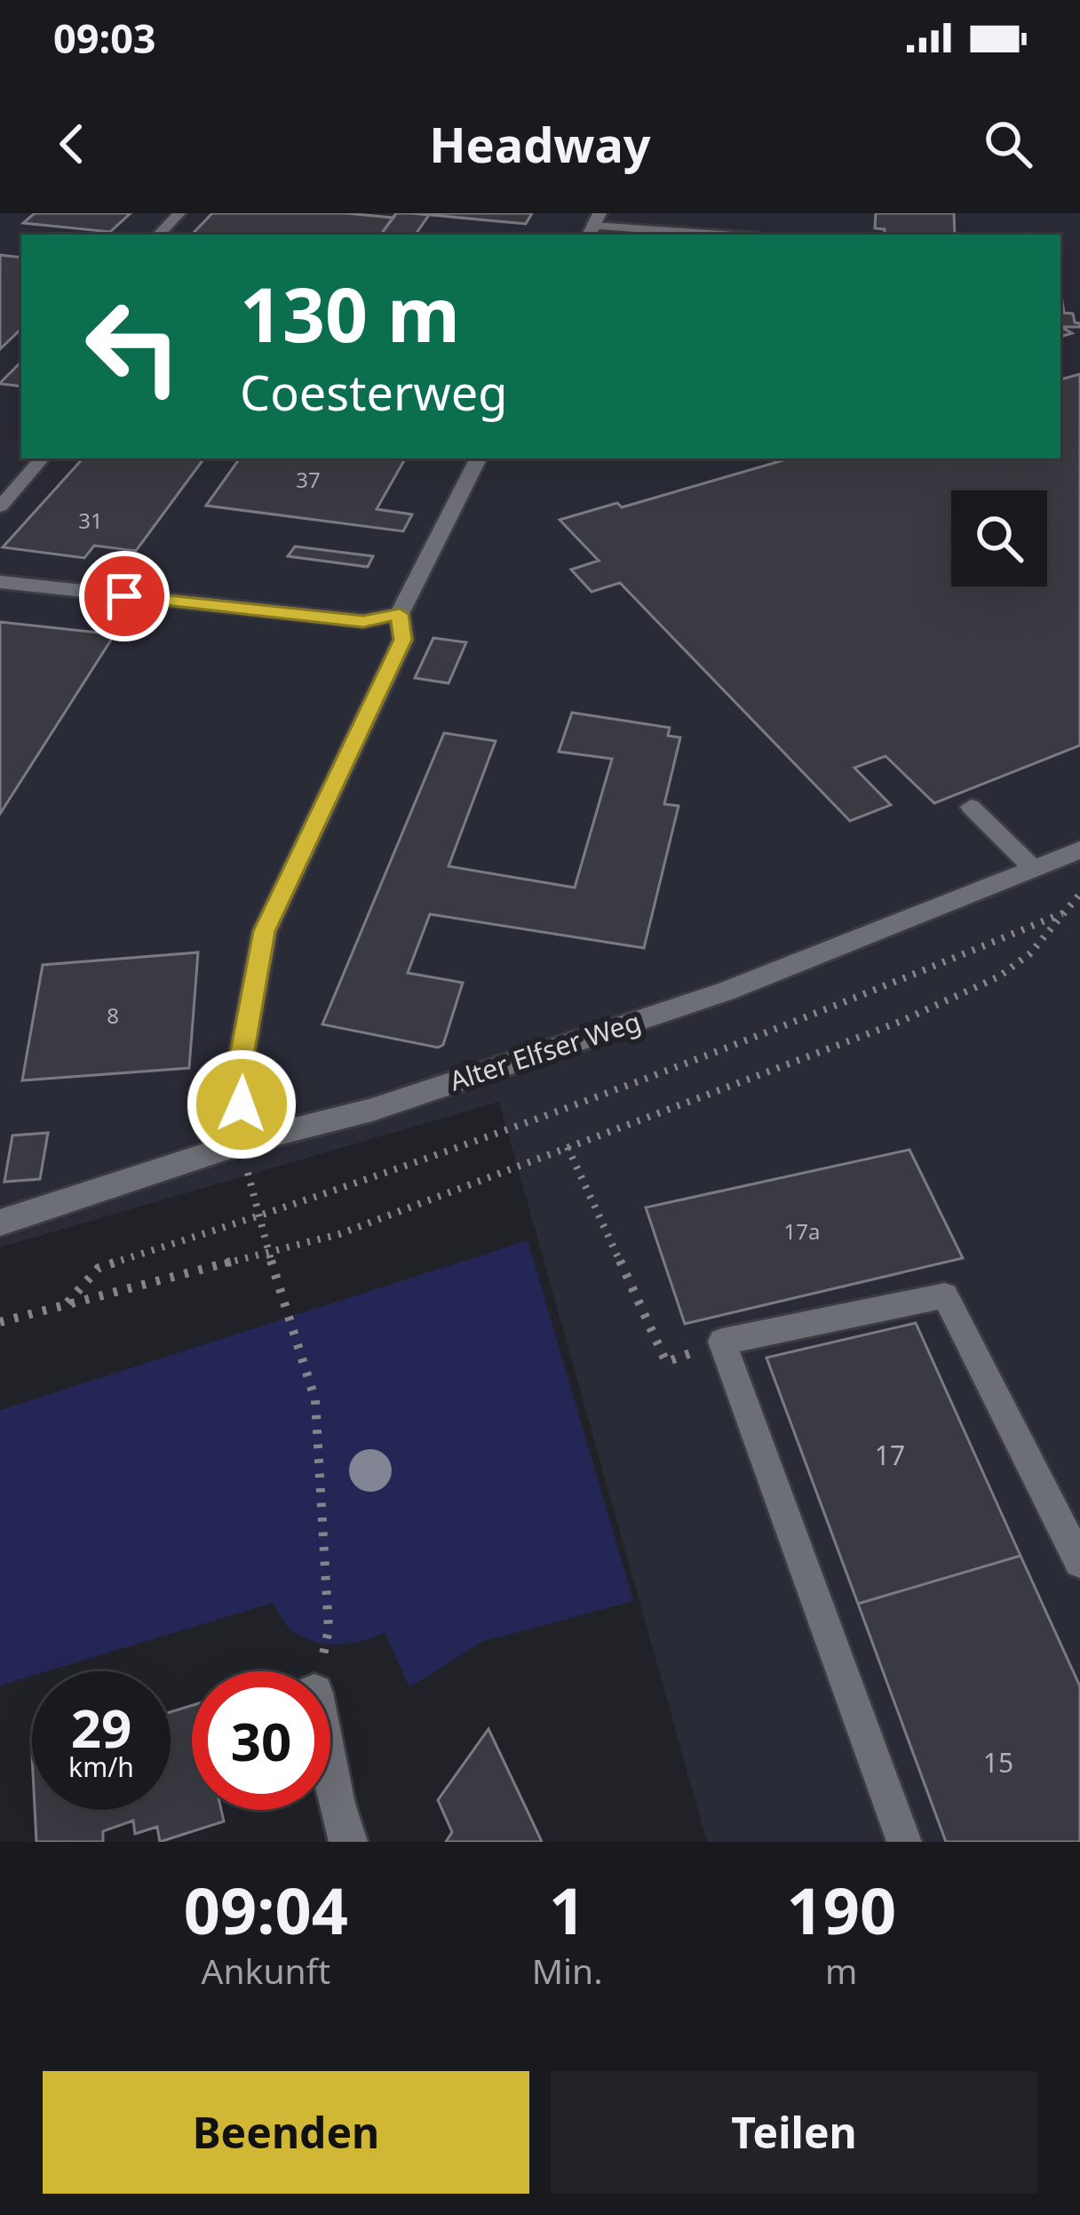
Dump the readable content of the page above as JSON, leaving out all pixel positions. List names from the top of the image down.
{
  "streets": {
    "street": ["Alter Elfser Weg"]
  },
  "house_numbers": [
    "37",
    "31",
    "8",
    "17a",
    "17",
    "15"
  ],
  "page": {
    "status": "09:03",
    "header": "Headway",
    "turn": ["130 m", "Coesterweg"],
    "speed": "29 km/h",
    "limit": "30",
    "eta": [
      "09:04",
      "Ankunft",
      "1",
      "Min.",
      "190",
      "m"
    ],
    "buttons": ["Beenden", "Teilen"]
  }
}
